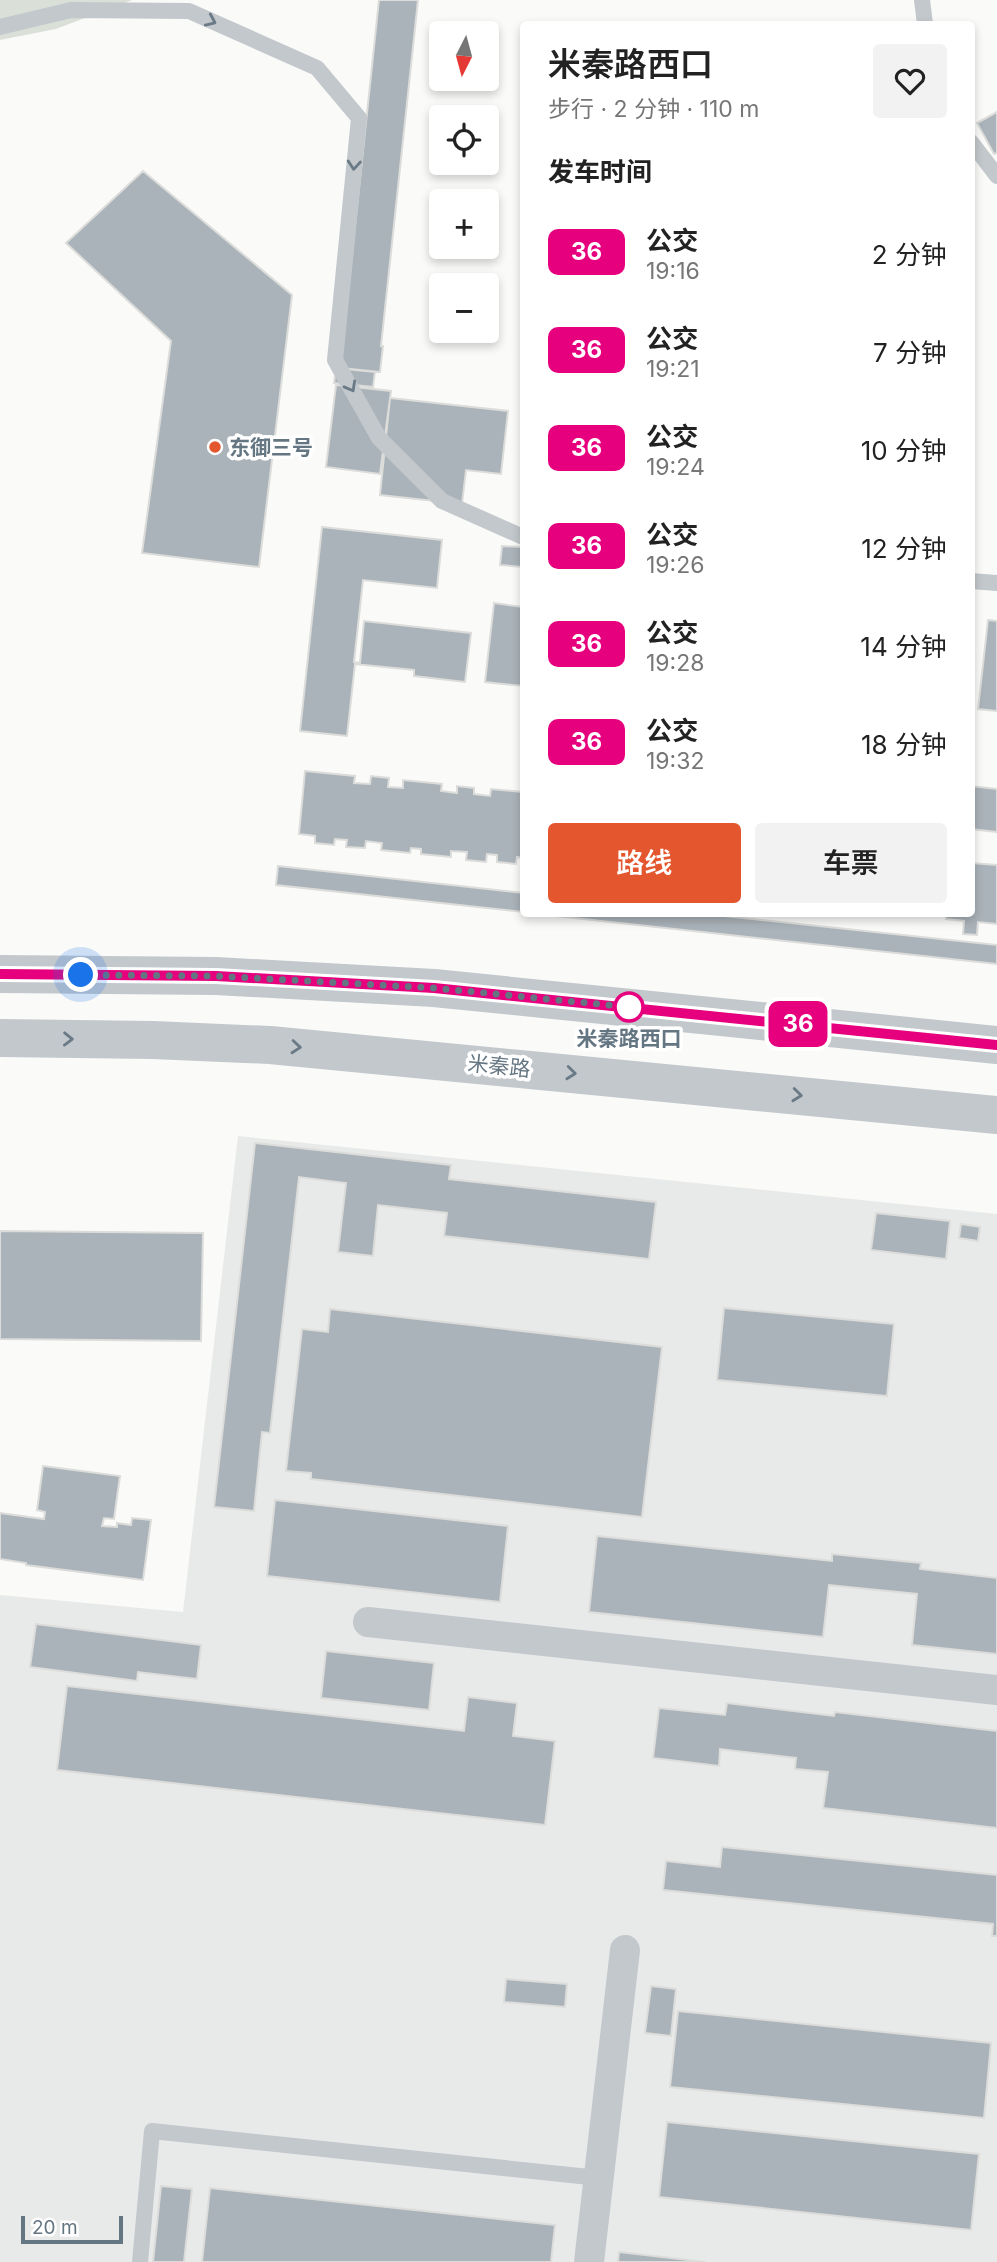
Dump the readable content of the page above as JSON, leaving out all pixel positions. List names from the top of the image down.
{
  "streets": {
    "street": ["米秦路"]
  },
  "places": ["东御三号", "米秦路西口"],
  "lines": ["bus line 36"],
  "scale_bar": "20 m",
  "north": "bottom",
  "page": {
    "on_map": "36",
    "map_buttons": ["+", "−"],
    "heading": [
      ["米秦路西口", "步行 · 2 分钟 · 110 m"],
      "发车时间"
    ],
    "list": [
      {
        "mark": "36",
        "name": "公交",
        "note": "19:16",
        "value": "2 分钟"
      },
      {
        "mark": "36",
        "name": "公交",
        "note": "19:21",
        "value": "7 分钟"
      },
      {
        "mark": "36",
        "name": "公交",
        "note": "19:24",
        "value": "10 分钟"
      },
      {
        "mark": "36",
        "name": "公交",
        "note": "19:26",
        "value": "12 分钟"
      },
      {
        "mark": "36",
        "name": "公交",
        "note": "19:28",
        "value": "14 分钟"
      },
      {
        "mark": "36",
        "name": "公交",
        "note": "19:32",
        "value": "18 分钟"
      }
    ],
    "buttons": ["路线", "车票"],
    "scale": "20 m"
  }
}
